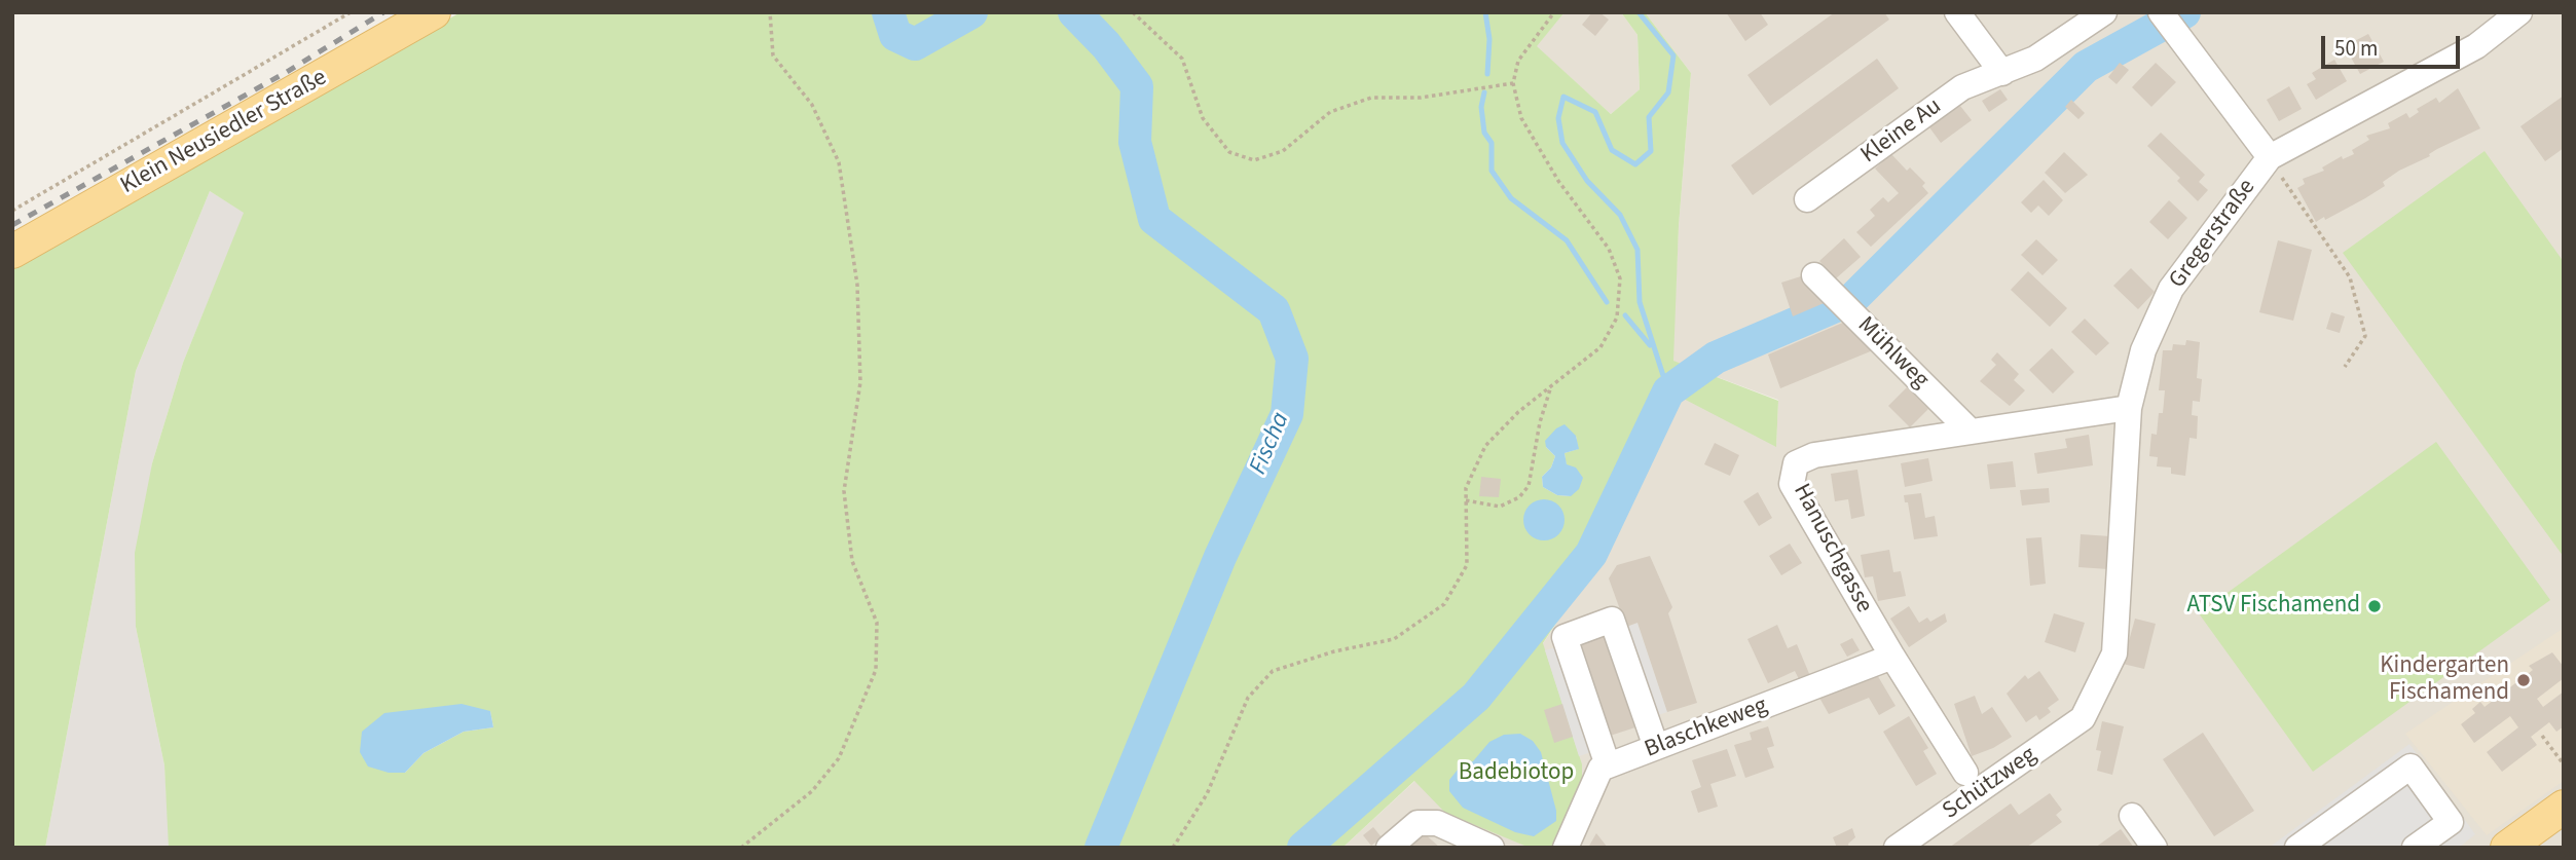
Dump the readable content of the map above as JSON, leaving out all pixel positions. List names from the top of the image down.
{
  "streets": {
    "main road": ["Klein Neusiedler Straße"],
    "street": [
      "Kleine Au",
      "Gregerstraße",
      "Mühlweg",
      "Hanuschgasse",
      "Blaschkeweg",
      "Schützweg"
    ]
  },
  "crossings": [
    ["Gregerstraße", "Hanuschgasse"],
    ["Gregerstraße", "Schützweg"],
    ["Mühlweg", "Hanuschgasse"],
    ["Hanuschgasse", "Blaschkeweg"]
  ],
  "water": ["Fischa"],
  "parks": ["Badebiotop"],
  "places": ["ATSV Fischamend", "Kindergarten Fischamend"],
  "scale_bar": "50 m"
}
